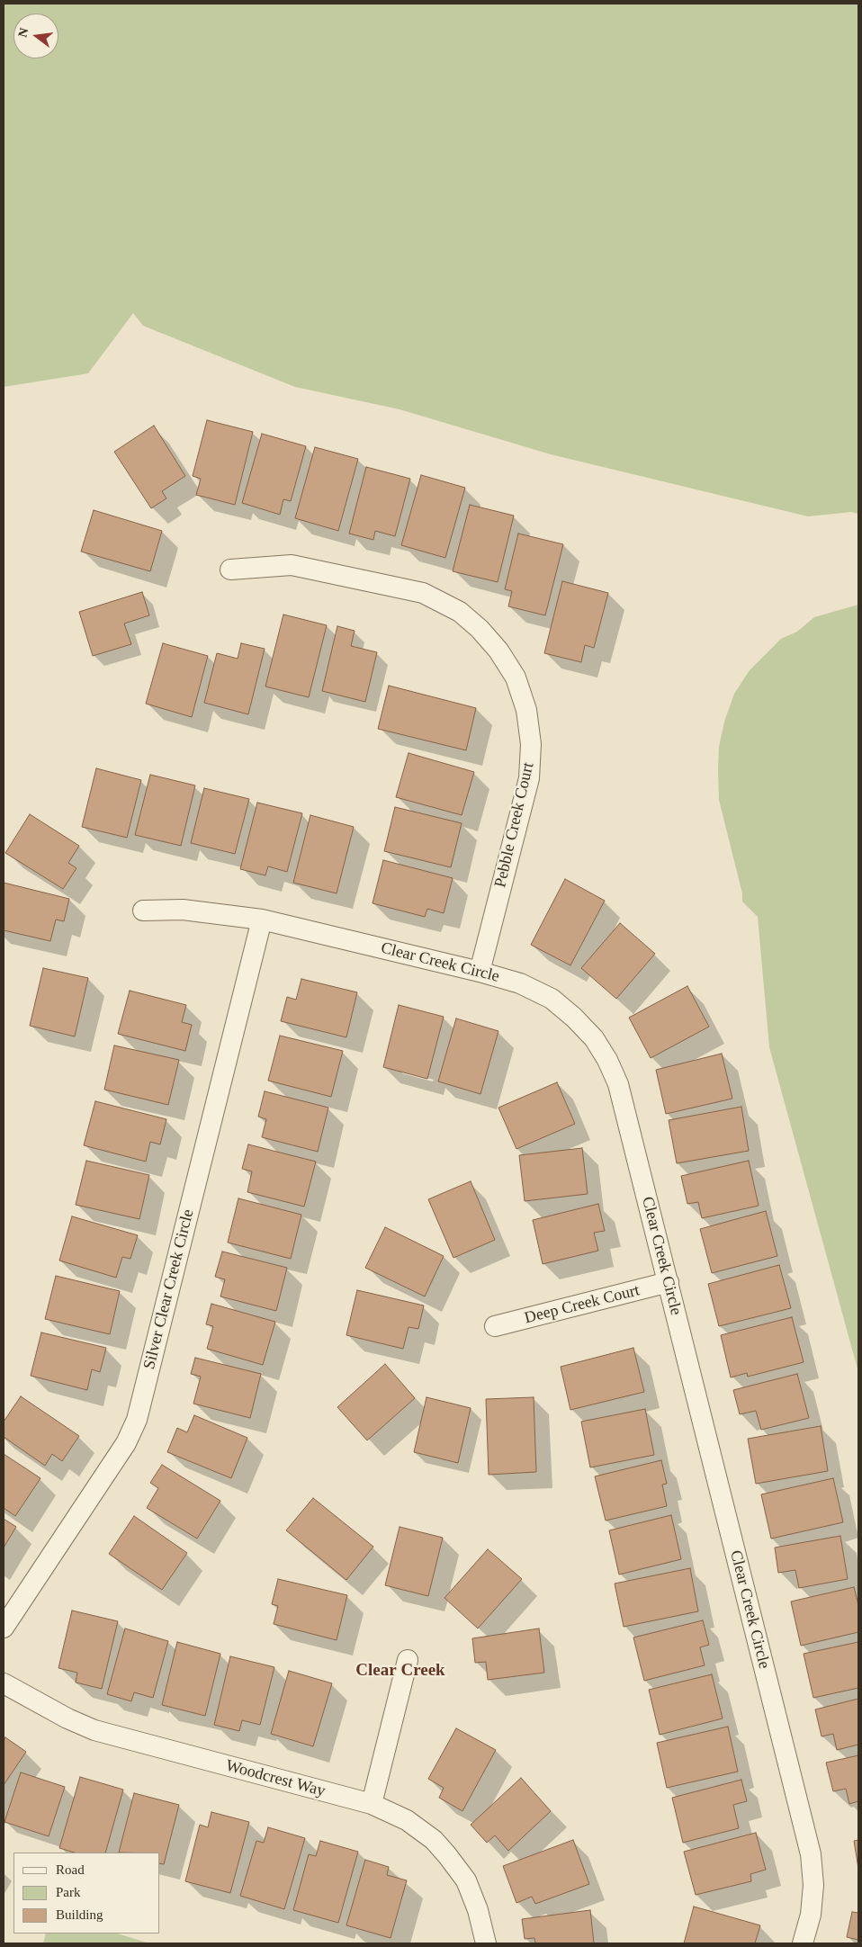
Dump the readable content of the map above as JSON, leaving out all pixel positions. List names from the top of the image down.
{
  "streets": {
    "street": [
      "Pebble Creek Court",
      "Clear Creek Circle",
      "Silver Clear Creek Circle",
      "Deep Creek Court",
      "Woodcrest Way"
    ]
  },
  "crossings": [
    ["Pebble Creek Court", "Clear Creek Circle"],
    ["Clear Creek Circle", "Silver Clear Creek Circle"],
    ["Clear Creek Circle", "Deep Creek Court"]
  ],
  "districts": ["Clear Creek"],
  "legend": ["Road", "Park", "Building"],
  "north": "left"
}
